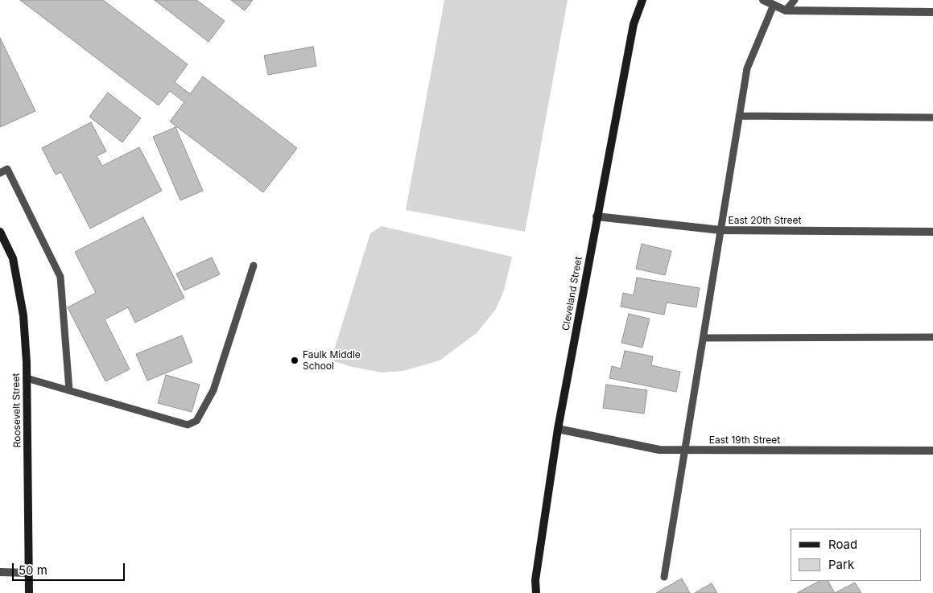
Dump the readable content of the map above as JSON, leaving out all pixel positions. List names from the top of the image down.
{
  "streets": {
    "street": [
      "East 20th Street",
      "Cleveland Street",
      "Roosevelt Street",
      "East 19th Street"
    ]
  },
  "crossings": [
    ["East 20th Street", "Cleveland Street"],
    ["Cleveland Street", "East 19th Street"]
  ],
  "places": ["Faulk Middle School"],
  "legend": ["Road", "Park"],
  "scale_bar": "50 m"
}
